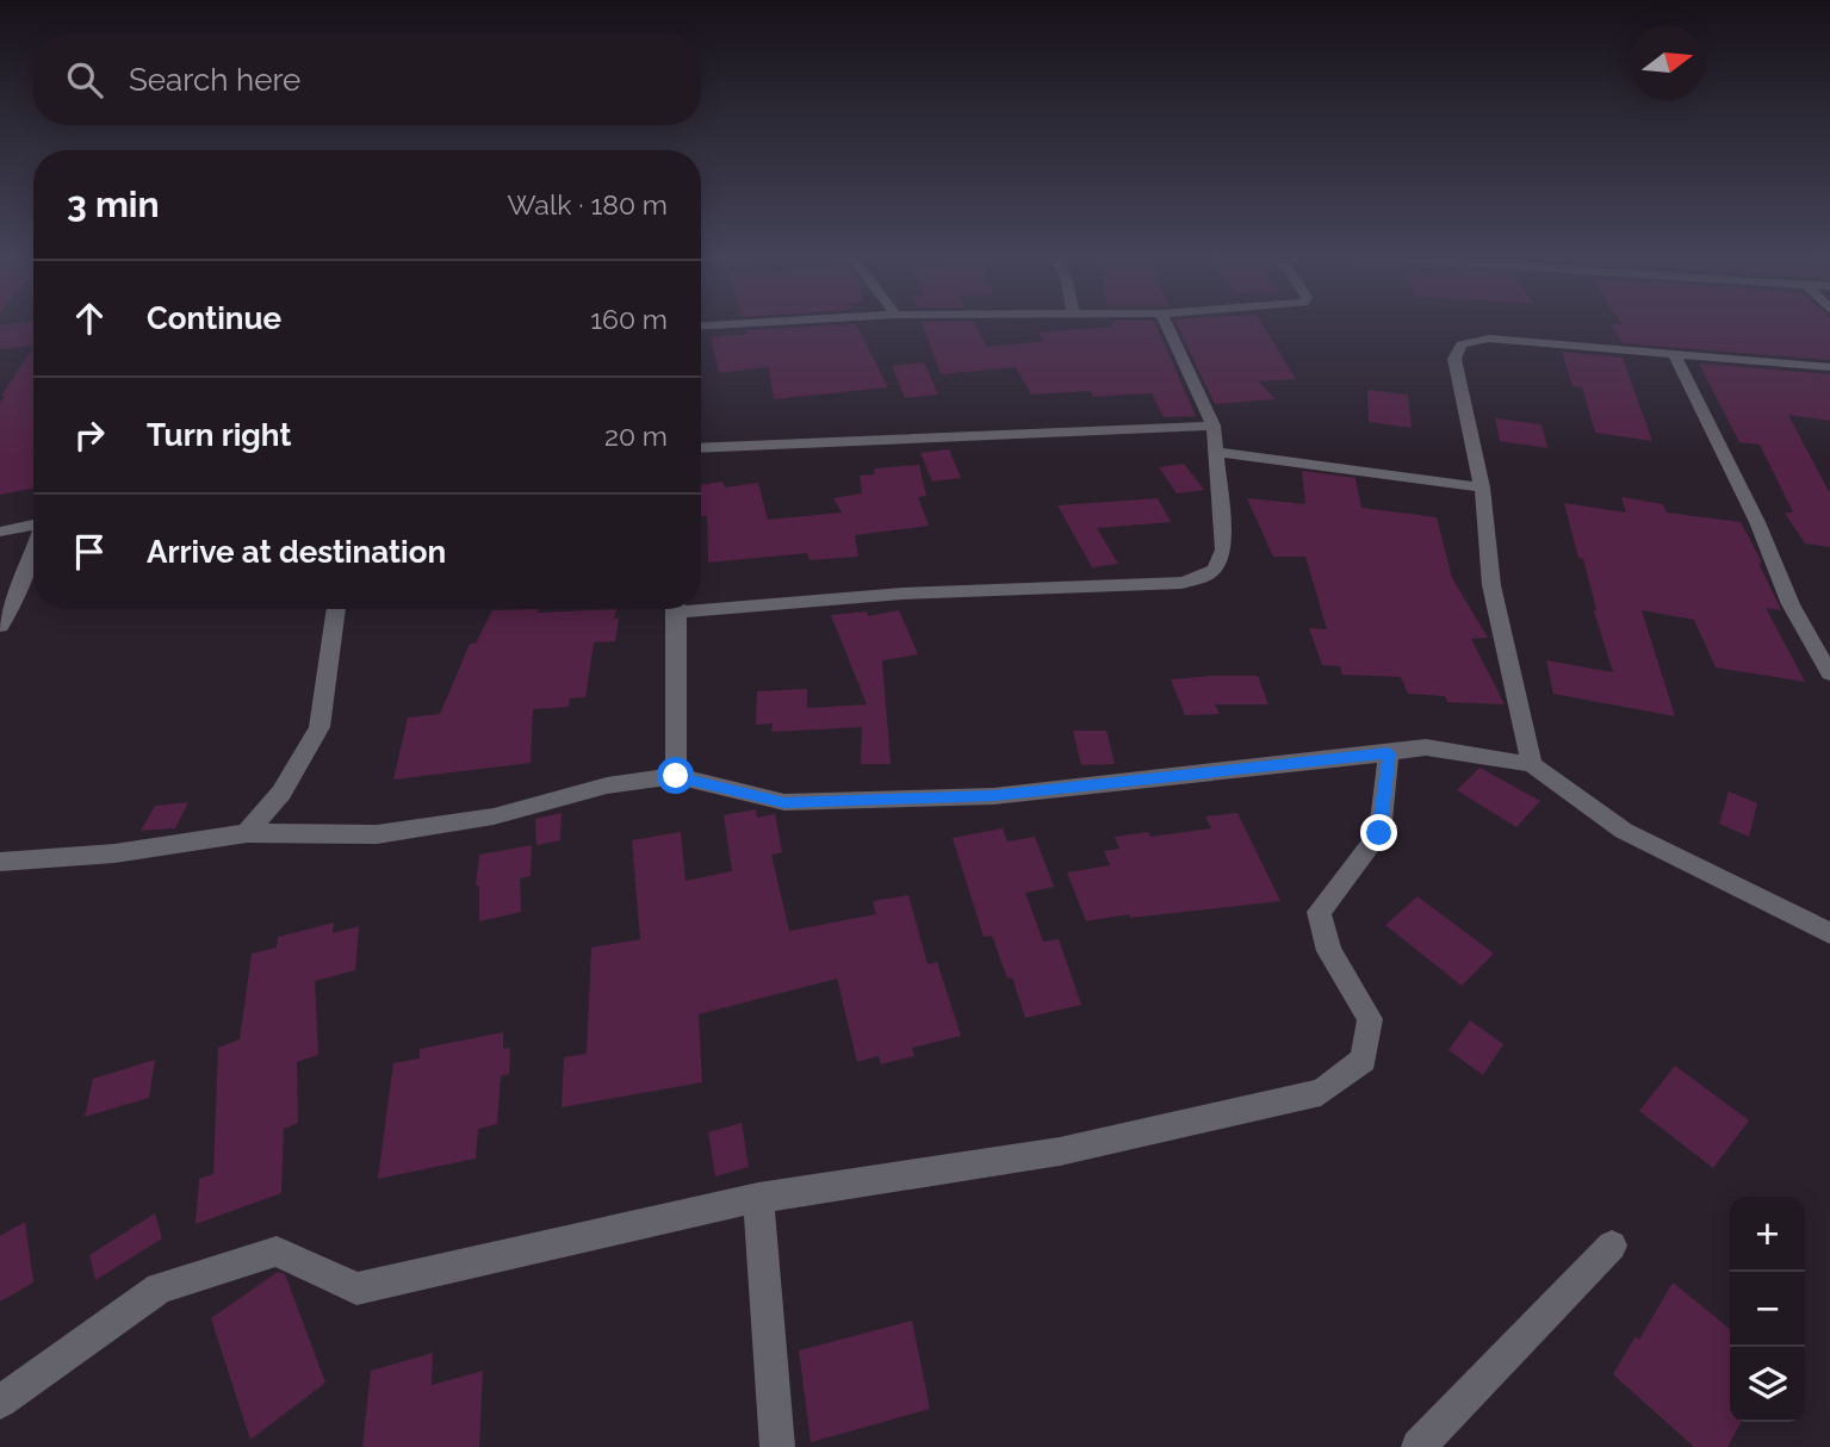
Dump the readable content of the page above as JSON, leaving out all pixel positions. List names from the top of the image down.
{
  "north": "right",
  "page": {
    "search": "Search here",
    "heading": ["3 min", "Walk · 180 m"],
    "list": [
      ["Continue", "160 m"],
      ["Turn right", "20 m"],
      "Arrive at destination"
    ],
    "map_buttons": ["+", "−"]
  }
}
